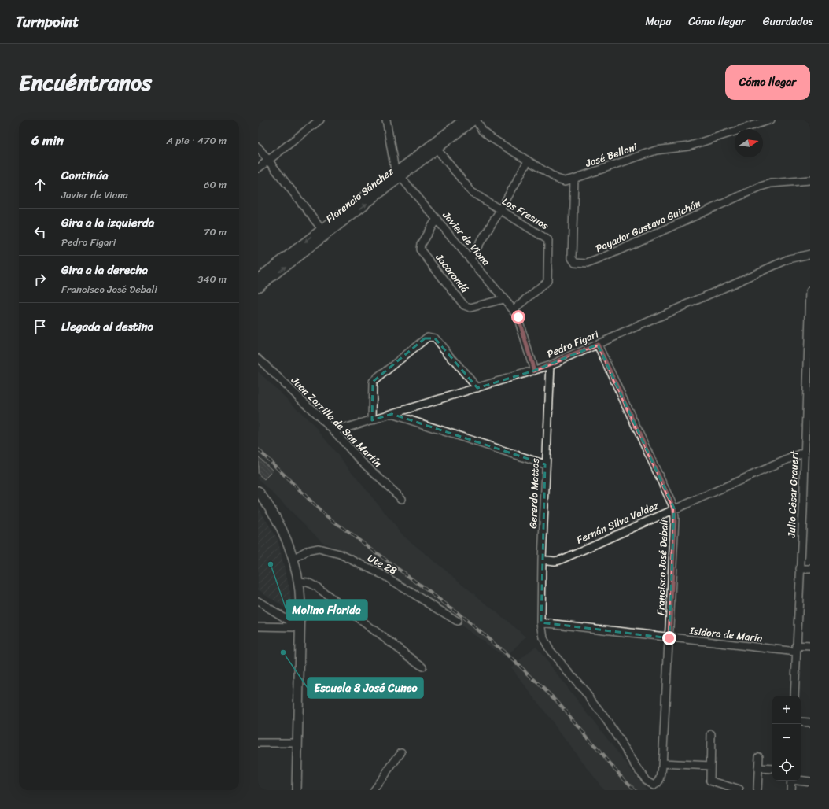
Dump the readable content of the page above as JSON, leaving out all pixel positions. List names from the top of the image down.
{
  "streets": {
    "street": [
      "José Belloni",
      "Florencio Sánchez",
      "Los Fresnos",
      "Payador Gustavo Guichón",
      "Javier de Viana",
      "Jacarandá",
      "Pedro Figari",
      "Juan Zorrilla de San Martín",
      "Gererdo Mattos",
      "Julio César Grauert",
      "Fernán Silva Valdez",
      "Ute 28",
      "Francisco José Debali",
      "Isidoro de María"
    ]
  },
  "crossings": [
    ["José Belloni", "Florencio Sánchez"],
    ["José Belloni", "Payador Gustavo Guichón"],
    ["Florencio Sánchez", "Los Fresnos"],
    ["Florencio Sánchez", "Javier de Viana"],
    ["Los Fresnos", "Javier de Viana"],
    ["Javier de Viana", "Jacarandá"],
    ["Javier de Viana", "Pedro Figari"],
    ["Pedro Figari", "Juan Zorrilla de San Martín"],
    ["Pedro Figari", "Gererdo Mattos"],
    ["Pedro Figari", "Francisco José Debali"],
    ["Gererdo Mattos", "Fernán Silva Valdez"],
    ["Gererdo Mattos", "Francisco José Debali"],
    ["Gererdo Mattos", "Isidoro de María"],
    ["Julio César Grauert", "Fernán Silva Valdez"],
    ["Julio César Grauert", "Isidoro de María"],
    ["Fernán Silva Valdez", "Francisco José Debali"],
    ["Francisco José Debali", "Isidoro de María"]
  ],
  "places": ["Molino Florida", "Escuela 8 José Cuneo"],
  "north": "right",
  "page": {
    "header": "Turnpoint",
    "nav": ["Mapa", "Cómo llegar", "Guardados"],
    "title": "Encuéntranos",
    "buttons": "Cómo llegar",
    "heading": ["6 min", "A pie · 470 m"],
    "list": [
      ["Continúa", "Javier de Viana", "60 m"],
      ["Gira a la izquierda", "Pedro Figari", "70 m"],
      ["Gira a la derecha", "Francisco José Debali", "340 m"],
      "Llegada al destino"
    ],
    "map_buttons": ["+", "−"]
  }
}
